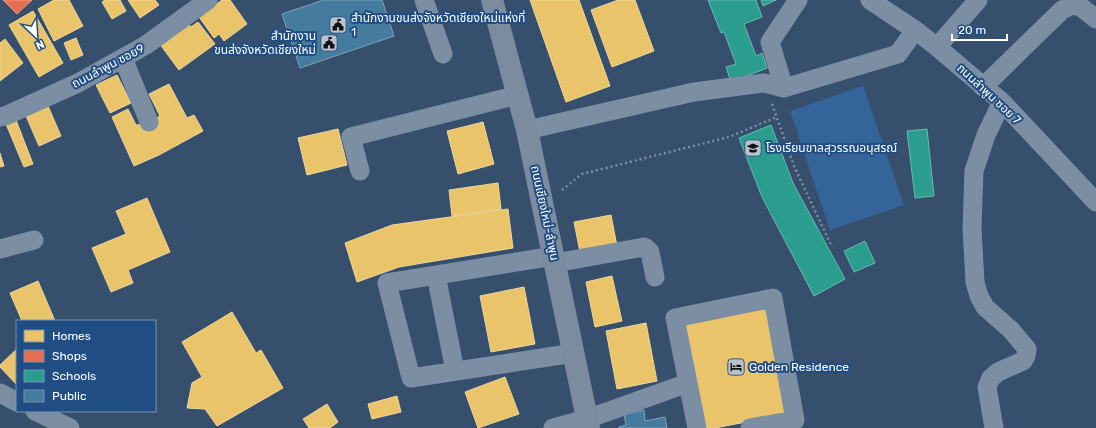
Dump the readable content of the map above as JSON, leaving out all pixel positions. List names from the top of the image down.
{
  "streets": {
    "main road": ["ถนนเชียงใหม่-ลำพูน"],
    "street": ["ถนนลำพูน ซอย9", "ถนนลำพูน ซอย 7"]
  },
  "places": {
    "public building": ["สำนักงานขนส่งจังหวัดเชียงใหม่แห่งที่ 1", "สำนักงาน ขนส่งจังหวัดเชียงใหม่"],
    "school or university": ["โรงเรียนขาลสุวรรณอนุสรณ์"],
    "hotel": ["Golden Residence"]
  },
  "legend": [
    "Homes",
    "Shops",
    "Schools",
    "Public"
  ],
  "scale_bar": "20 m",
  "north": "bottom right"
}
